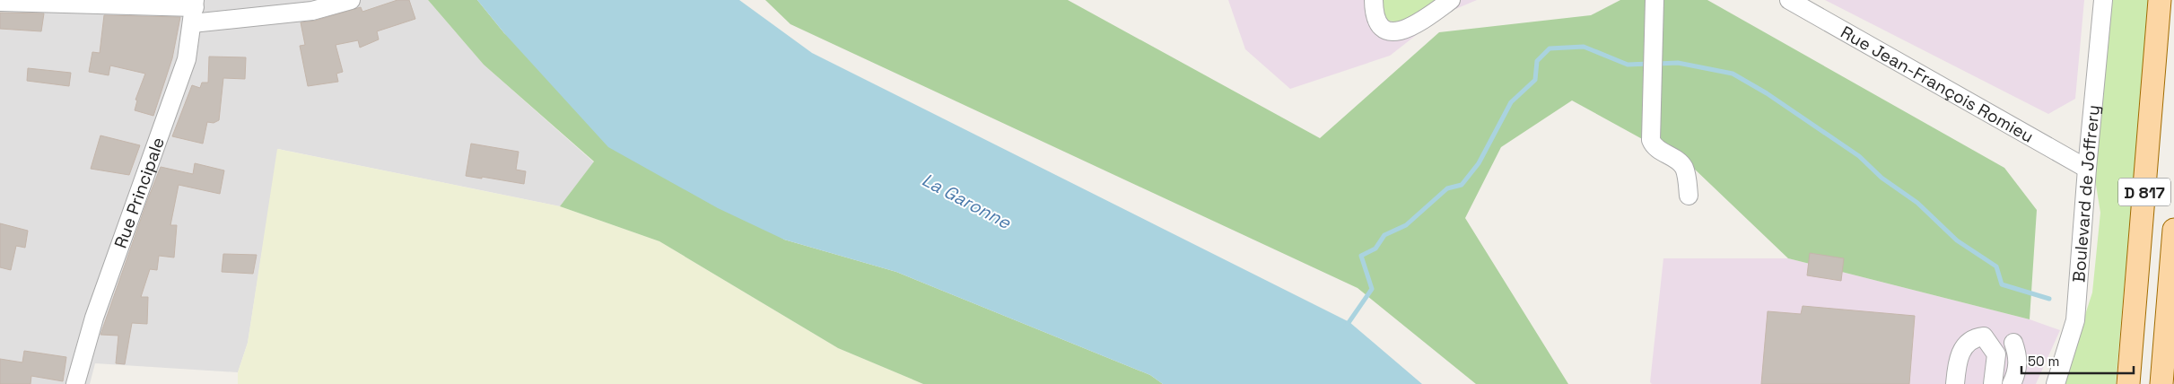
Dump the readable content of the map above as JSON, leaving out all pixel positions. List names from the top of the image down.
{
  "streets": {
    "main road": ["D 817"],
    "street": ["Rue Jean-François Romieu", "Rue Principale", "Boulevard de Joffrery"]
  },
  "crossings": [
    ["Rue Jean-François Romieu", "Boulevard de Joffrery"]
  ],
  "water": ["La Garonne"],
  "scale_bar": "50 m"
}
